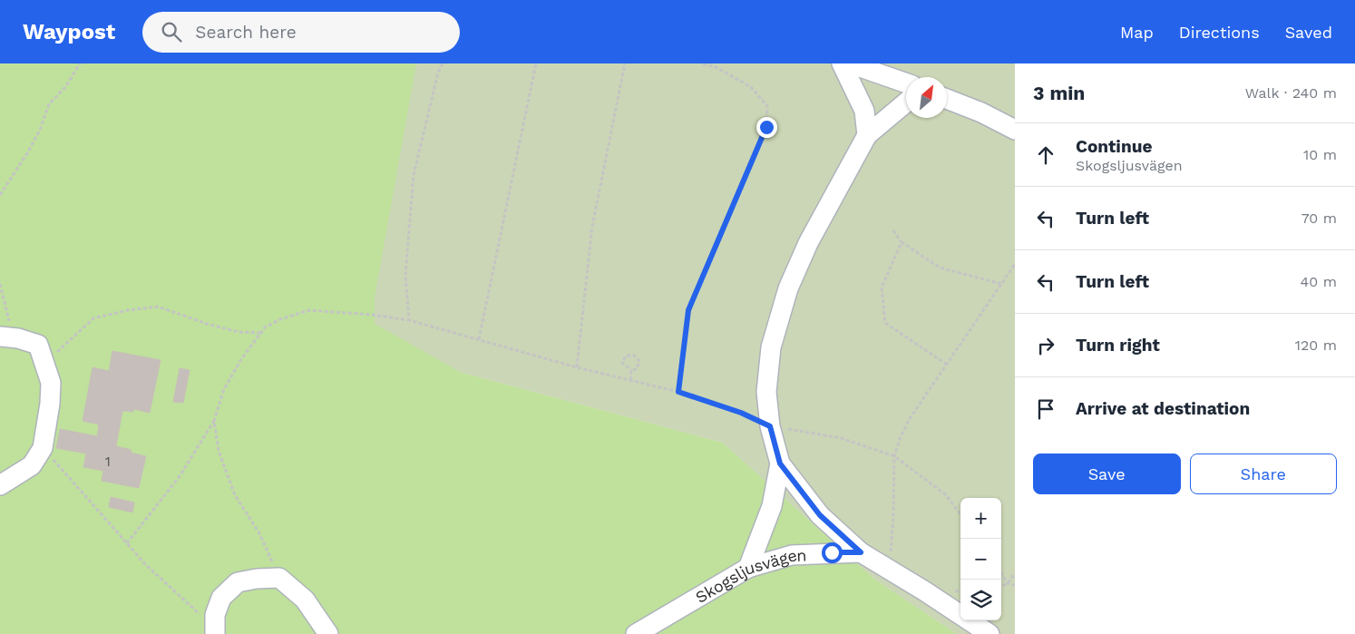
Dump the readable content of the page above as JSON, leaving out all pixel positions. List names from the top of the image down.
{
  "streets": {
    "street": ["Skogsljusvägen"]
  },
  "house_numbers": ["1"],
  "north": "top right",
  "page": {
    "header": "Waypost",
    "search": "Search here",
    "nav": ["Map", "Directions", "Saved"],
    "heading": ["3 min", "Walk · 240 m"],
    "list": [
      ["Continue", "Skogsljusvägen", "10 m"],
      ["Turn left", "70 m"],
      ["Turn left", "40 m"],
      ["Turn right", "120 m"],
      "Arrive at destination"
    ],
    "buttons": ["Save", "Share"],
    "map_buttons": ["+", "−"]
  }
}
